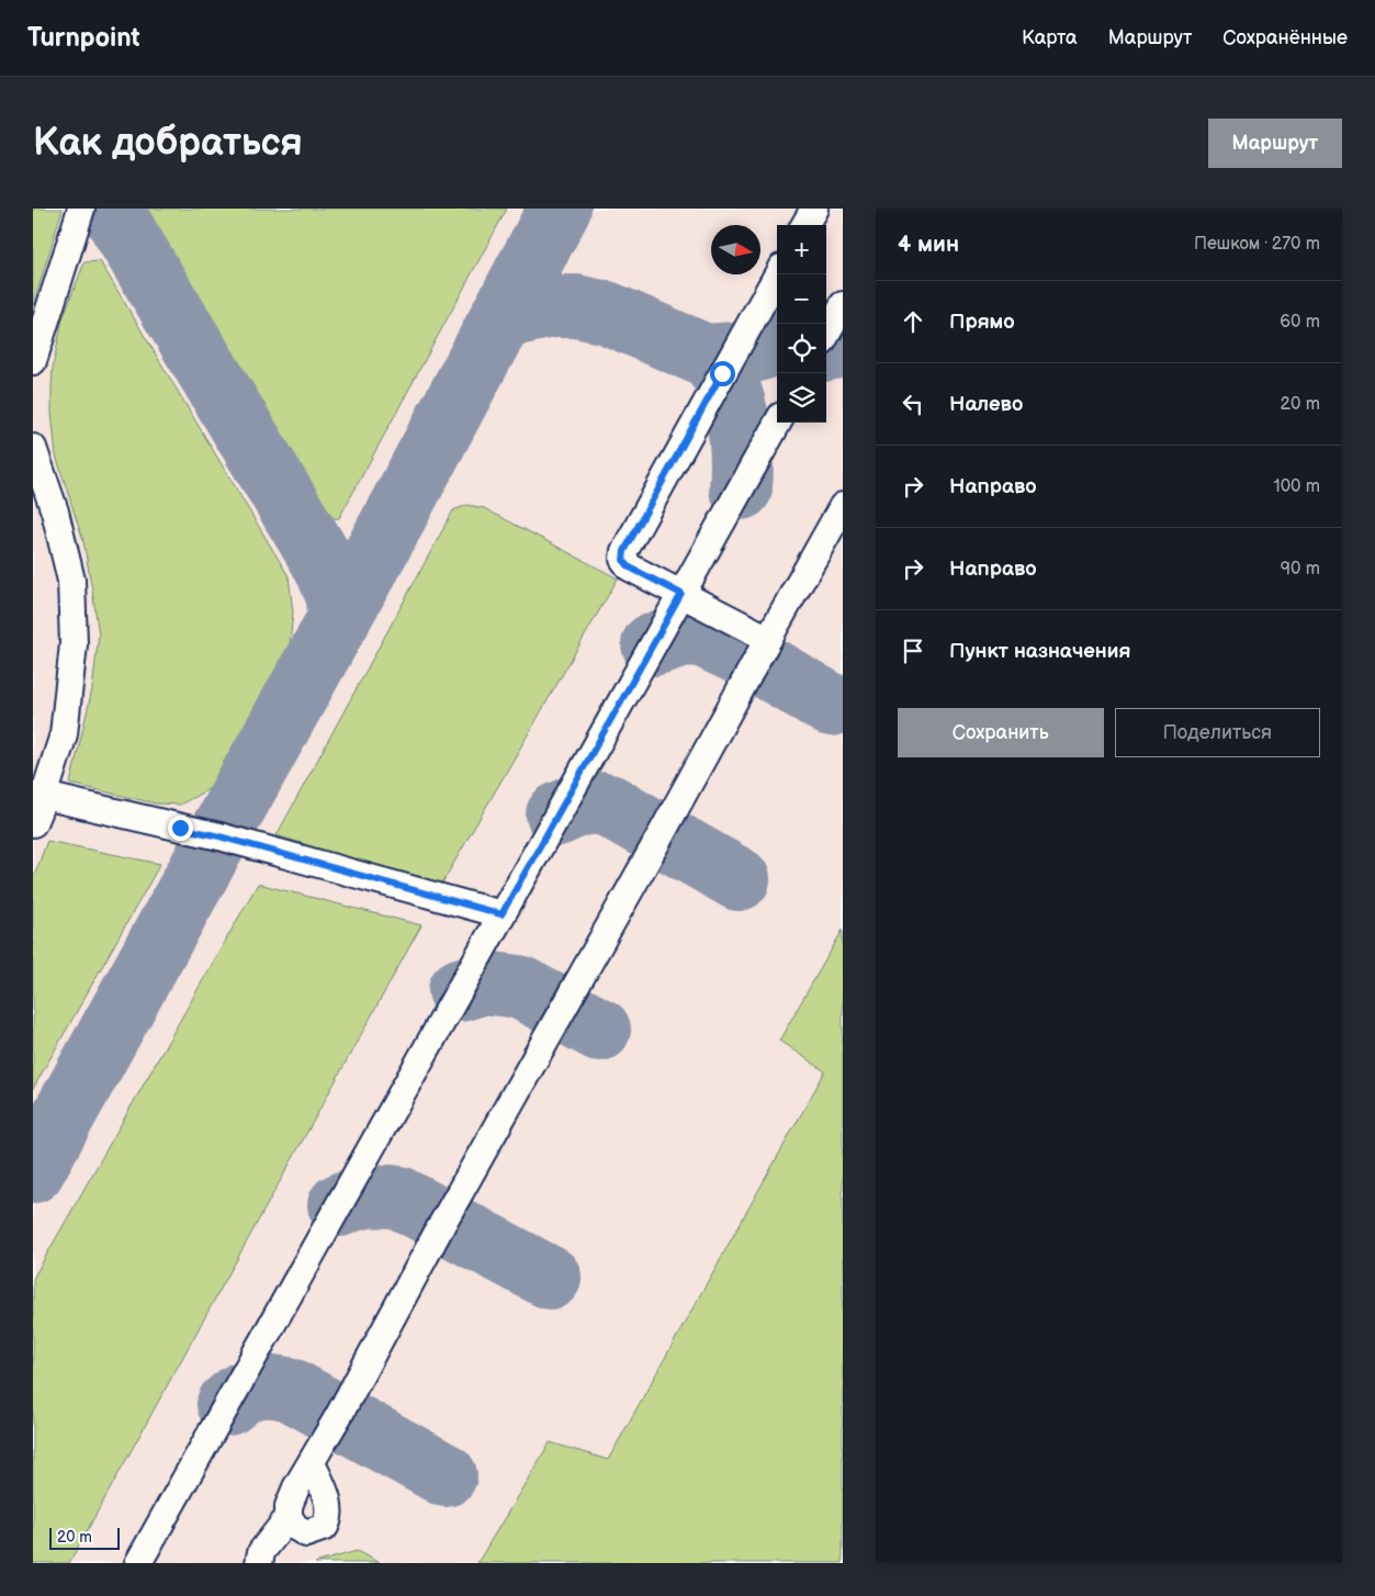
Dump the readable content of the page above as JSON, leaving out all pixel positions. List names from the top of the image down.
{
  "scale_bar": "20 m",
  "north": "right",
  "page": {
    "header": "Turnpoint",
    "nav": ["Карта", "Маршрут", "Сохранённые"],
    "buttons": [
      "Маршрут",
      ["Сохранить", "Поделиться"]
    ],
    "title": "Как добраться",
    "heading": ["4 мин", "Пешком · 270 m"],
    "map_buttons": ["+", "−"],
    "list": [
      ["Прямо", "60 m"],
      ["Налево", "20 m"],
      ["Направо", "100 m"],
      ["Направо", "90 m"],
      "Пункт назначения"
    ],
    "scale": "20 m"
  }
}
